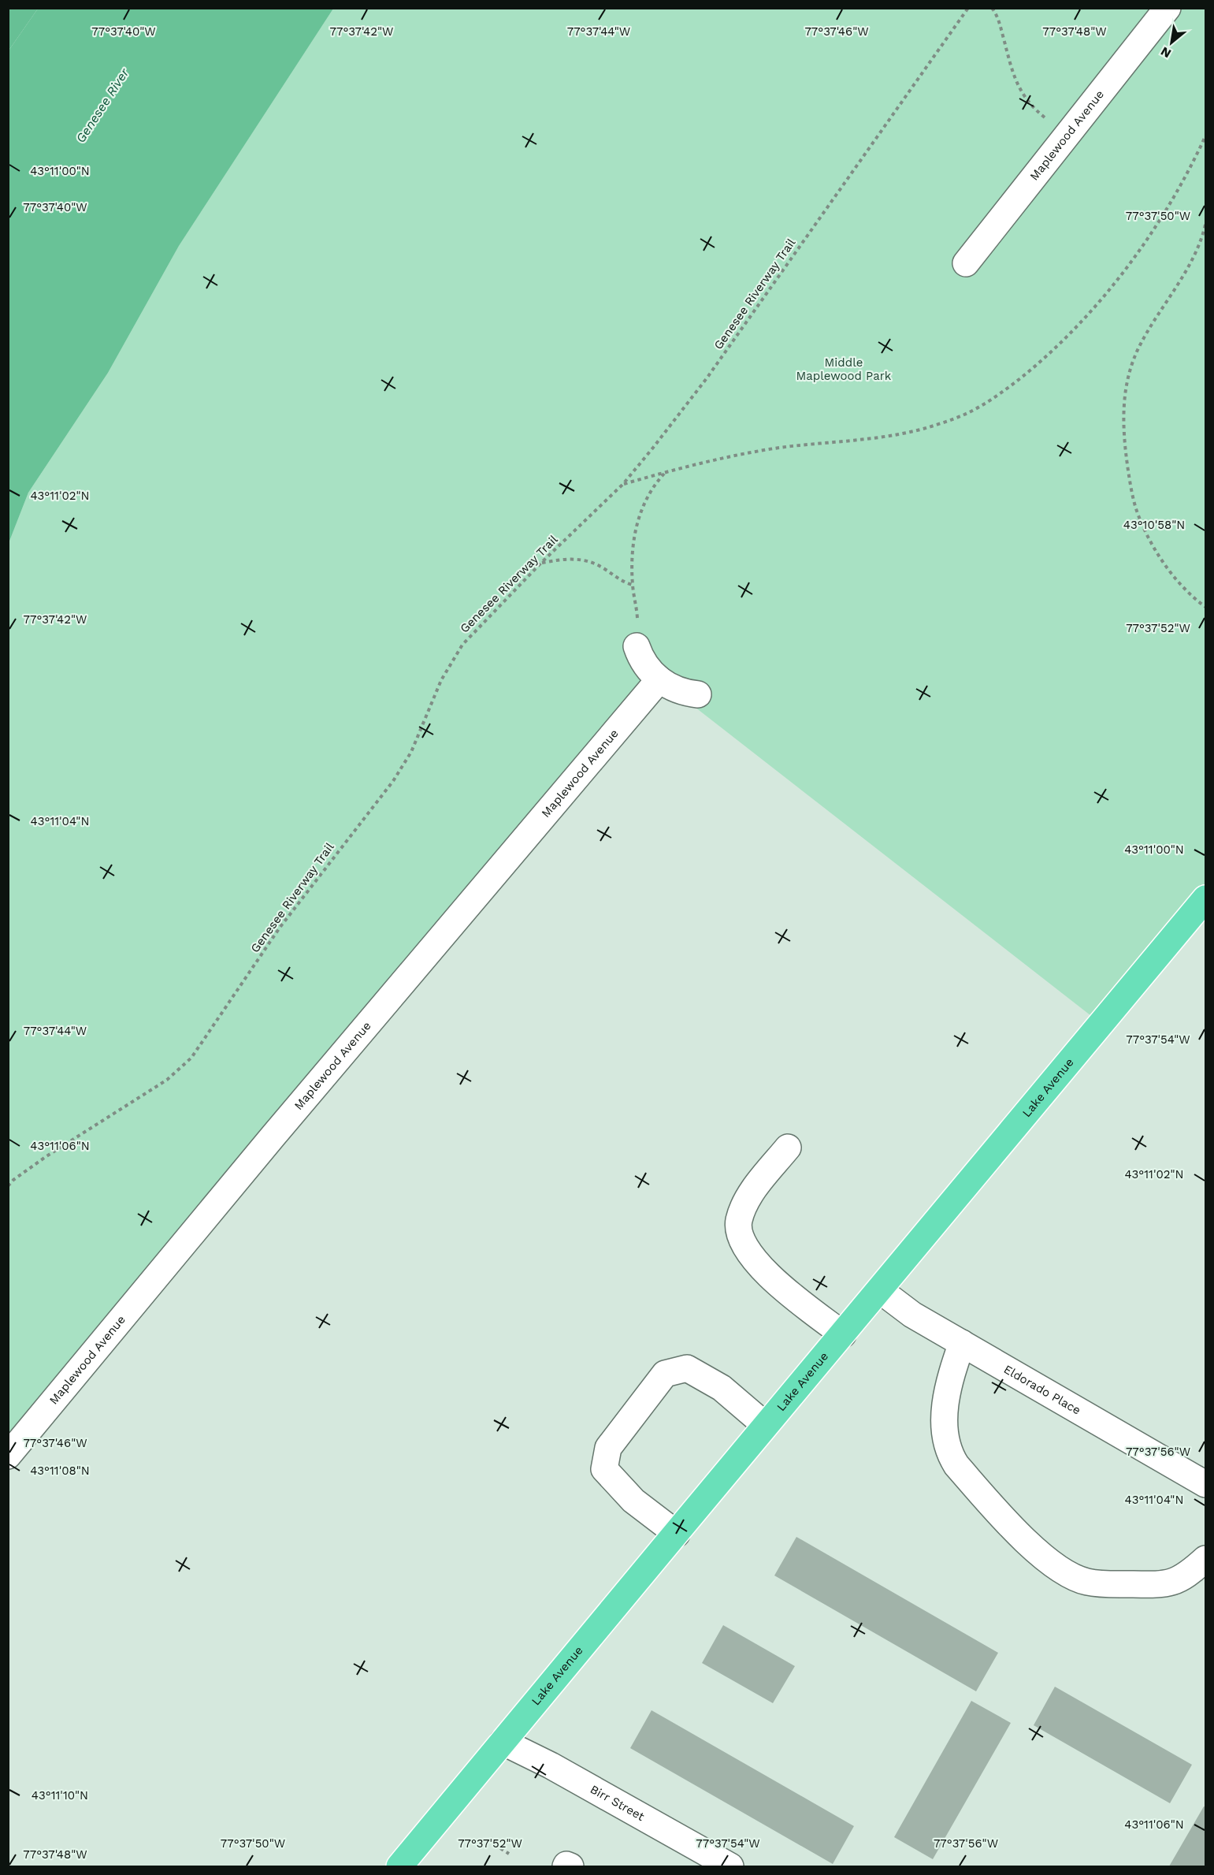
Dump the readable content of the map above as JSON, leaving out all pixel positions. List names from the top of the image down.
{
  "streets": {
    "main road": ["Lake Avenue"],
    "street": ["Maplewood Avenue", "Eldorado Place", "Birr Street"],
    "path": ["Genesee Riverway Trail"]
  },
  "crossings": [
    ["Lake Avenue", "Eldorado Place"],
    ["Lake Avenue", "Birr Street"]
  ],
  "water": ["Genesee River"],
  "parks": ["Middle Maplewood Park"],
  "north": "bottom left",
  "coordinates": [
    "77°37'40\"W",
    "77°37'42\"W",
    "77°37'44\"W",
    "77°37'46\"W",
    "77°37'48\"W",
    "43°11'00\"N",
    "77°37'50\"W",
    "43°11'02\"N",
    "43°10'58\"N",
    "77°37'52\"W",
    "43°11'04\"N",
    "77°37'54\"W",
    "43°11'06\"N",
    "77°37'56\"W",
    "43°11'08\"N",
    "43°11'10\"N"
  ]
}
